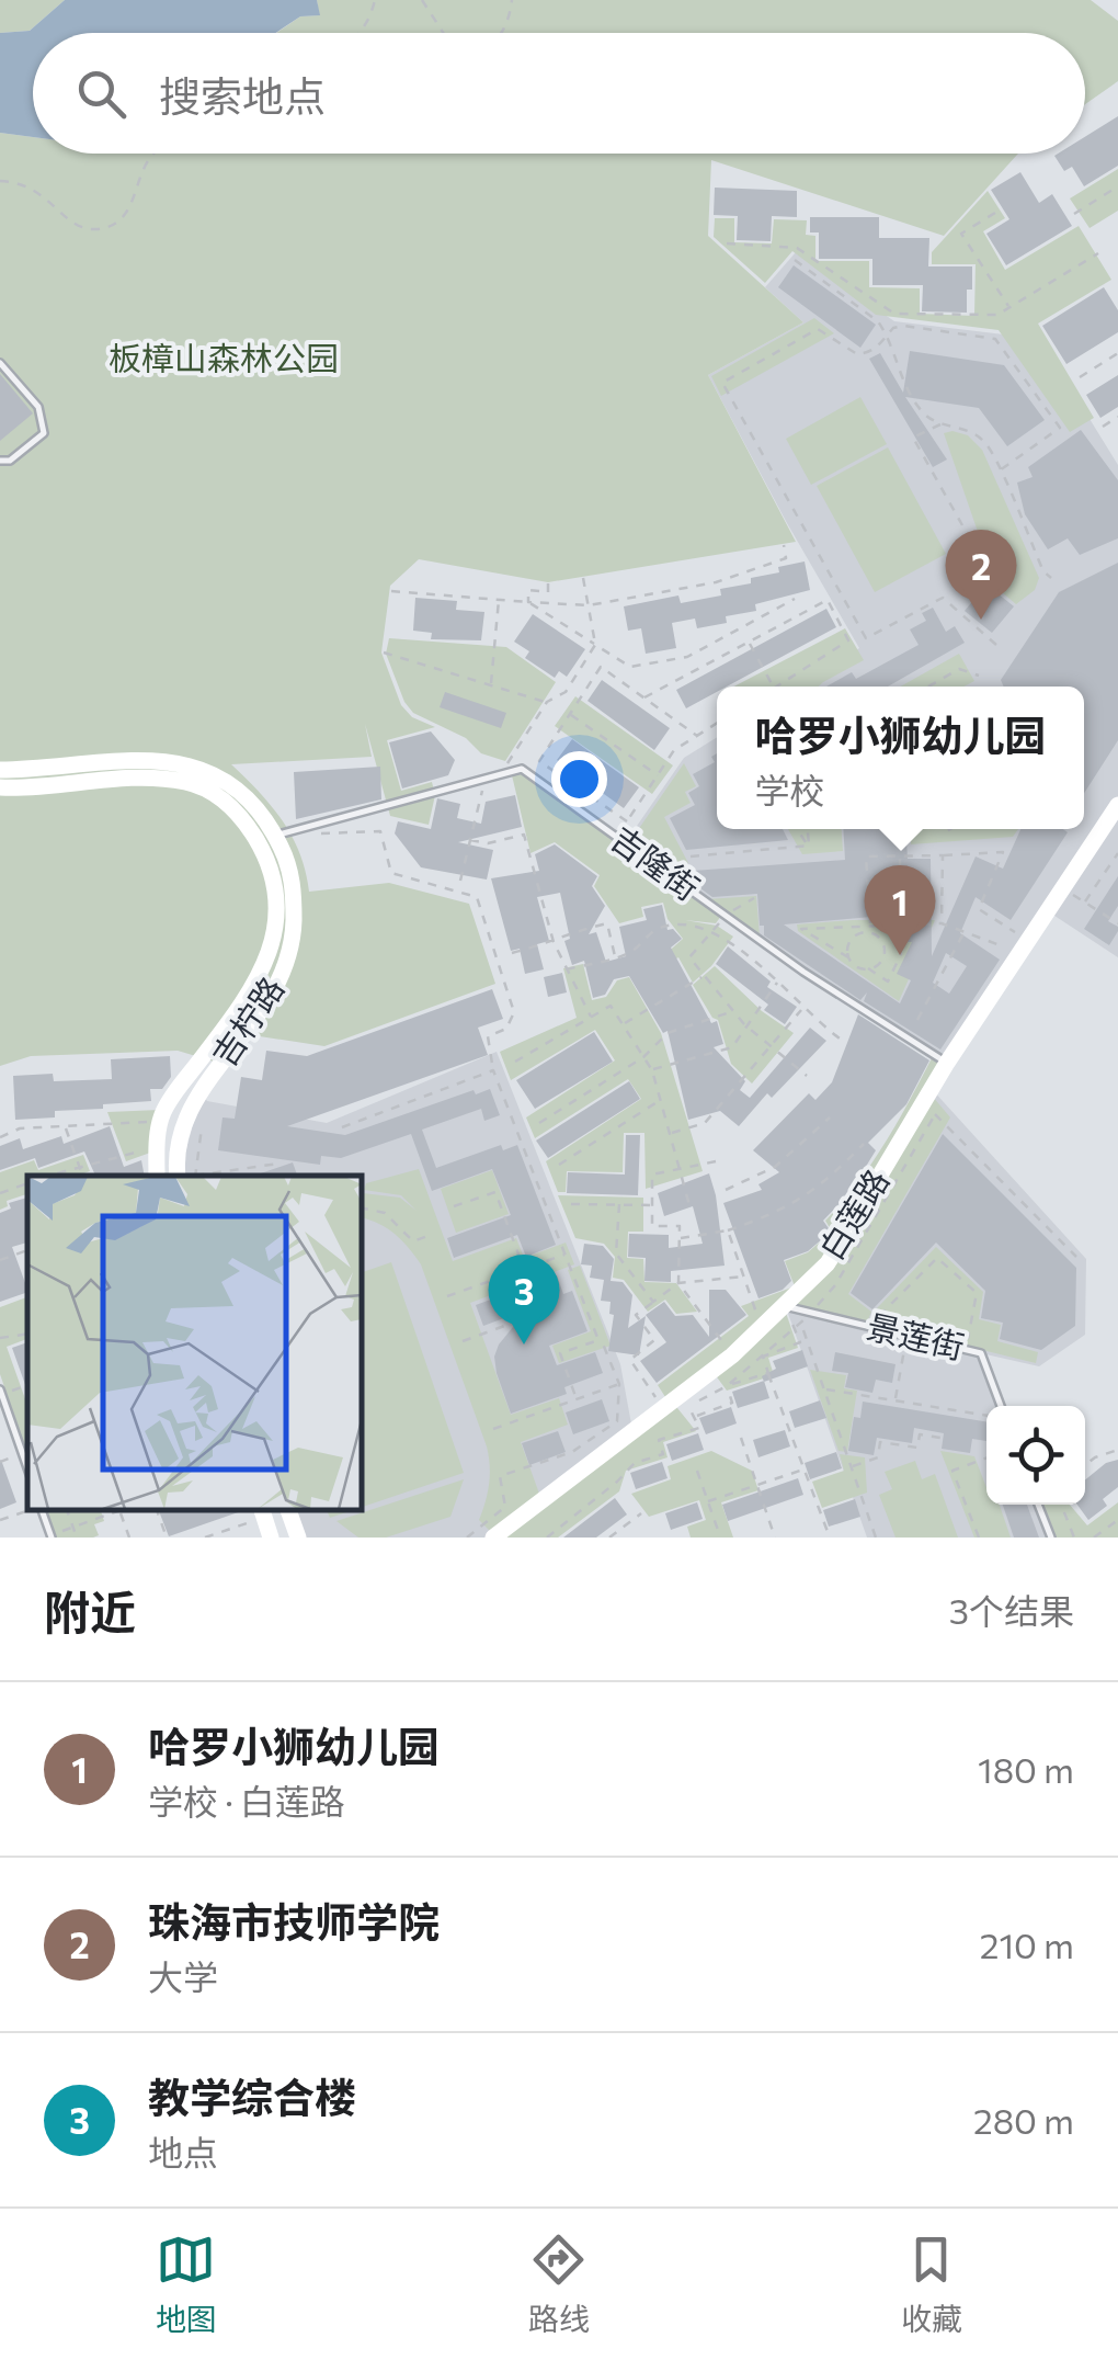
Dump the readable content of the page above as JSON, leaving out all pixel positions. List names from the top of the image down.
{
  "streets": {
    "main road": ["吉柠路", "白莲路"],
    "lane": ["吉隆街", "景莲街"]
  },
  "crossings": [
    ["吉隆街", "吉柠路"],
    ["吉隆街", "白莲路"],
    ["白莲路", "景莲街"]
  ],
  "parks": ["板樟山森林公园"],
  "page": {
    "search": "搜索地点",
    "pins": ["2", "1", "3"],
    "popup": ["哈罗小狮幼儿园", "学校"],
    "heading": ["附近", "3个结果"],
    "list": [
      {
        "mark": "1",
        "name": "哈罗小狮幼儿园",
        "note": "学校 · 白莲路",
        "value": "180 m"
      },
      {
        "mark": "2",
        "name": "珠海市技师学院",
        "note": "大学",
        "value": "210 m"
      },
      {
        "mark": "3",
        "name": "教学综合楼",
        "note": "地点",
        "value": "280 m"
      }
    ],
    "nav": ["地图", "路线", "收藏"]
  }
}
